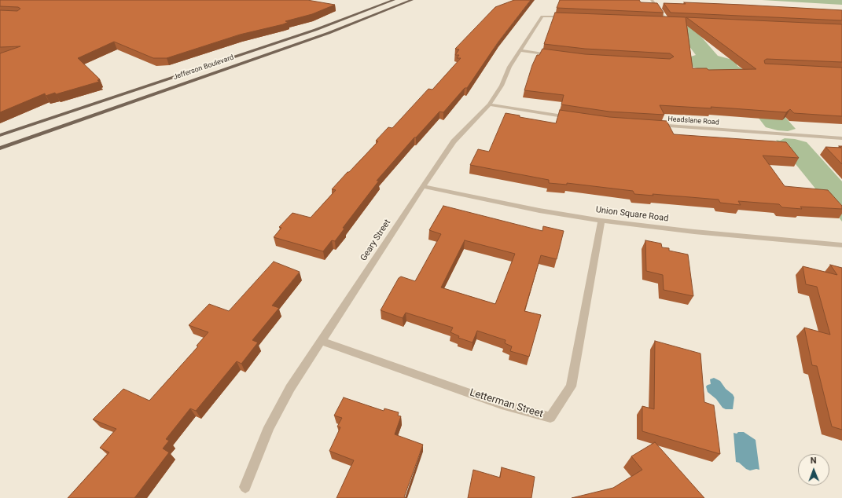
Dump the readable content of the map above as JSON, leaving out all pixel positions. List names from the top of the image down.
{
  "streets": {
    "main road": ["Jefferson Boulevard"],
    "street": [
      "Headslane Road",
      "Union Square Road",
      "Geary Street",
      "Letterman Street"
    ]
  },
  "crossings": [
    ["Union Square Road", "Geary Street"],
    ["Union Square Road", "Letterman Street"],
    ["Geary Street", "Letterman Street"]
  ],
  "north": "top"
}
